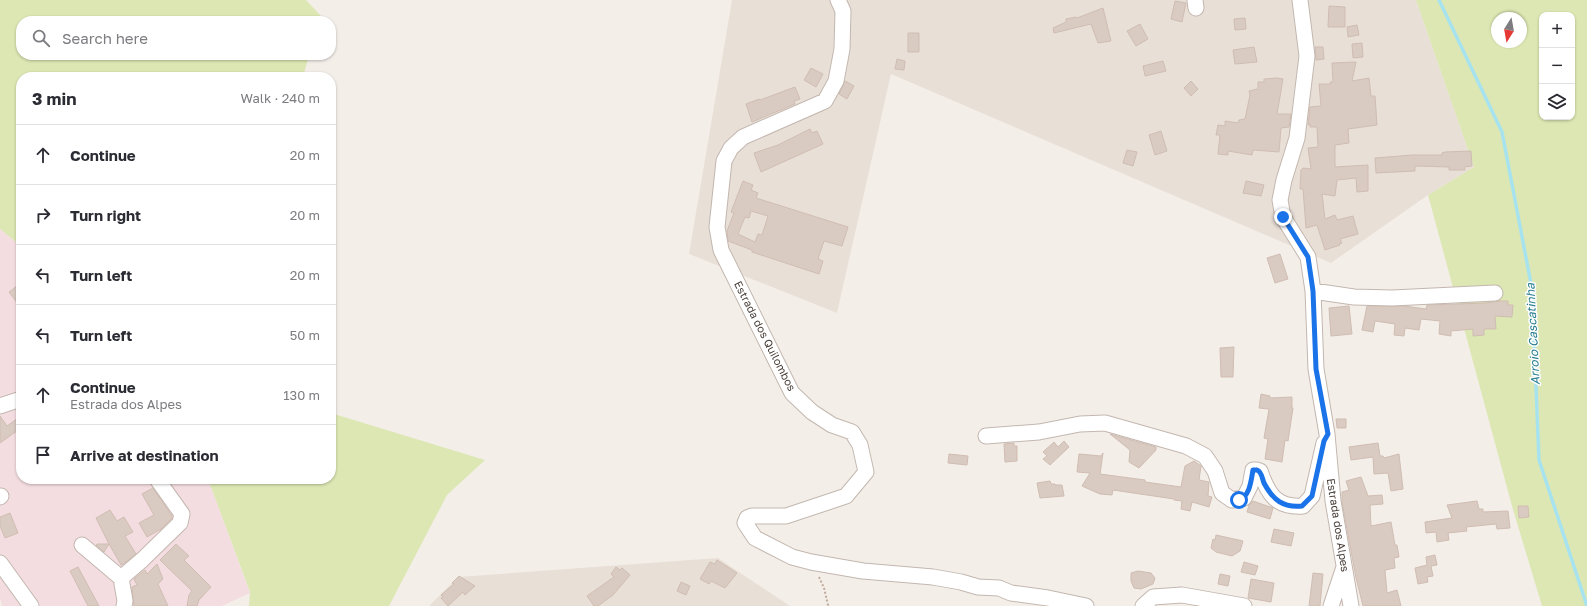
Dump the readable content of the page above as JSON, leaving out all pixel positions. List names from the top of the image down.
{
  "streets": {
    "street": ["Estrada dos Quilombos", "Estrada dos Alpes"]
  },
  "water": ["Arroio Cascatinha"],
  "north": "bottom",
  "page": {
    "map_buttons": ["+", "−"],
    "search": "Search here",
    "heading": ["3 min", "Walk · 240 m"],
    "list": [
      ["Continue", "20 m"],
      ["Turn right", "20 m"],
      ["Turn left", "20 m"],
      ["Turn left", "50 m"],
      ["Continue", "Estrada dos Alpes", "130 m"],
      "Arrive at destination"
    ]
  }
}
